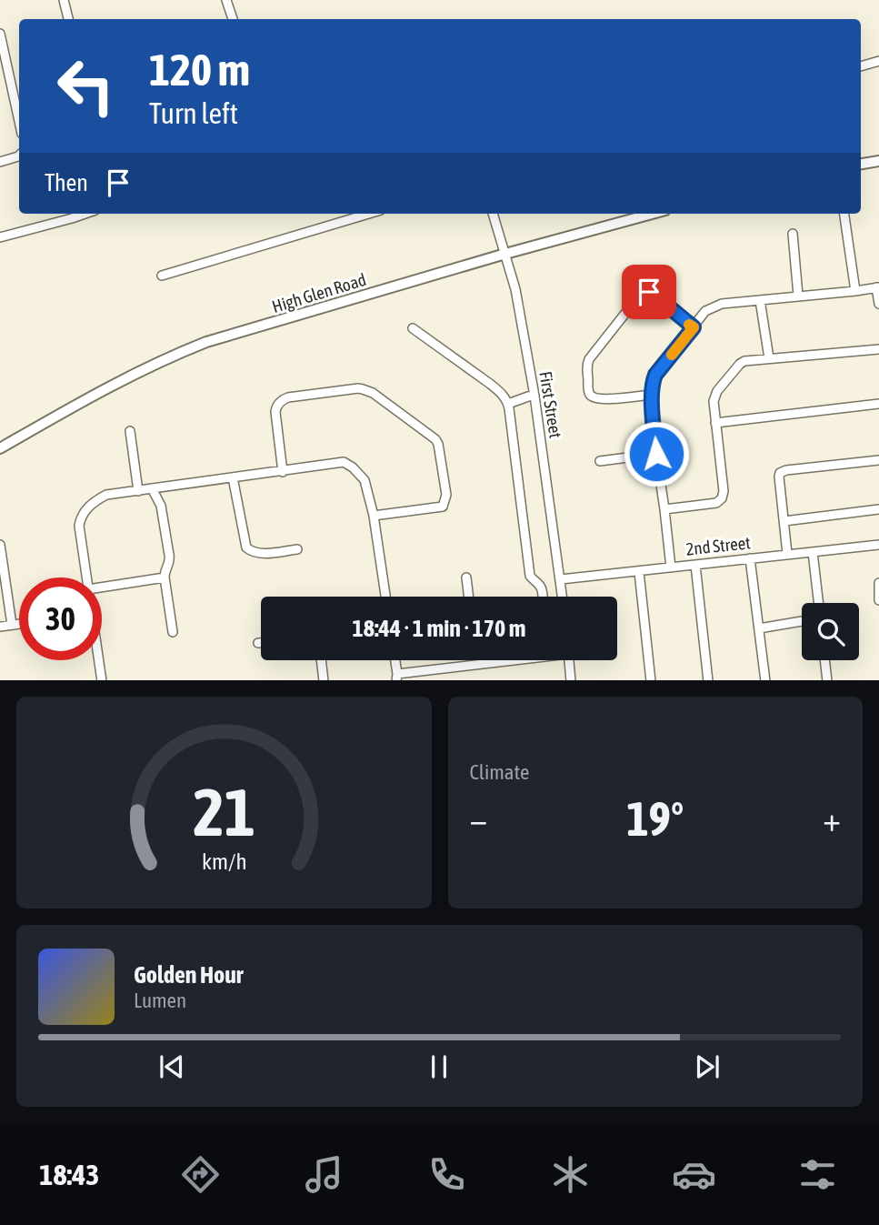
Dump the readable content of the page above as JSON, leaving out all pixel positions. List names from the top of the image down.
{
  "streets": {
    "main road": ["High Glen Road"],
    "street": ["First Street", "2nd Street"]
  },
  "crossings": [
    ["High Glen Road", "First Street"],
    ["First Street", "2nd Street"]
  ],
  "page": {
    "turn": ["120 m", "Turn left"],
    "then": "Then",
    "limit": "30",
    "trip": "18:44 · 1 min · 170 m",
    "tile": "Climate",
    "heat": ["−", "19°", "+"],
    "song": ["Golden Hour", "Lumen"],
    "tabs": "18:43",
    "gauge": ["21", "km/h"]
  }
}
